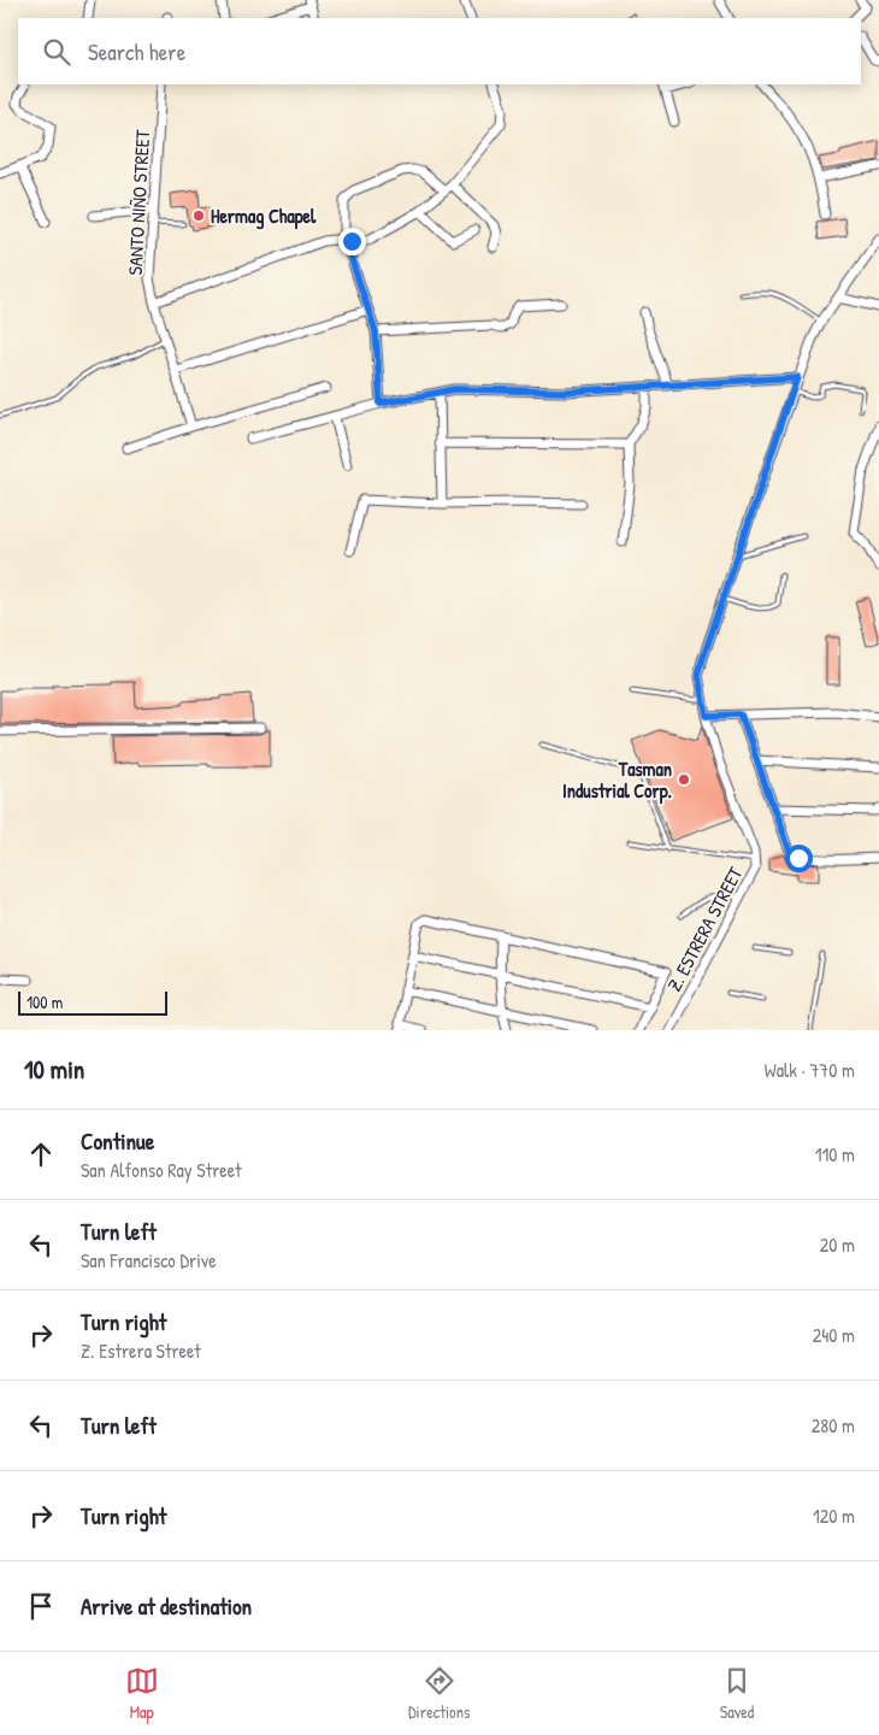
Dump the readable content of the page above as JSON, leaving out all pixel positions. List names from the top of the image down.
{
  "streets": {
    "street": ["SANTO NIÑO STREET", "Z. ESTRERA STREET"]
  },
  "places": ["Hermag Chapel", "Tasman Industrial Corp."],
  "scale_bar": "100 m",
  "page": {
    "search": "Search here",
    "scale": "100 m",
    "heading": ["10 min", "Walk · 770 m"],
    "list": [
      ["Continue", "San Alfonso Ray Street", "110 m"],
      ["Turn left", "San Francisco Drive", "20 m"],
      ["Turn right", "Z. Estrera Street", "240 m"],
      ["Turn left", "280 m"],
      ["Turn right", "120 m"],
      "Arrive at destination"
    ],
    "nav": ["Map", "Directions", "Saved"]
  }
}
